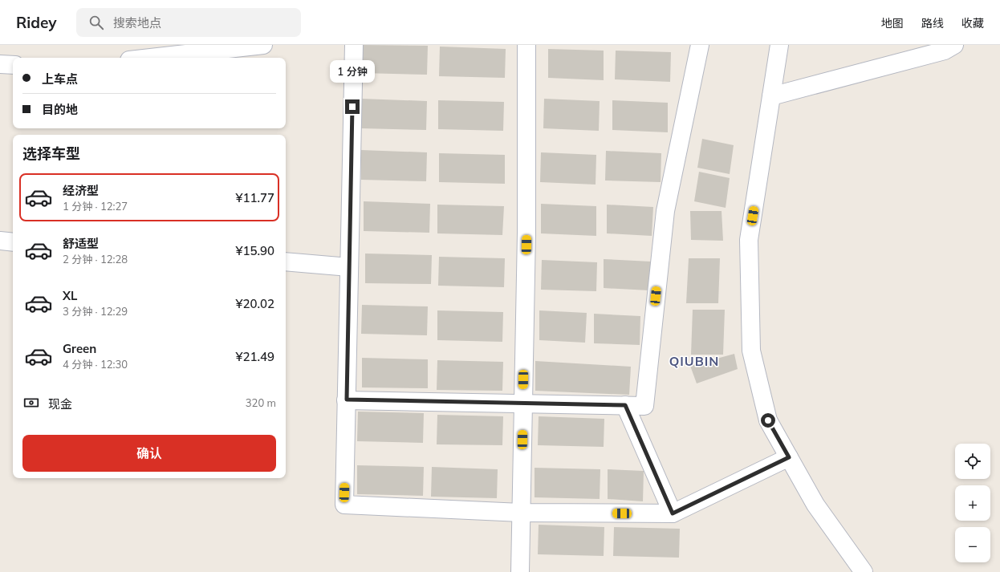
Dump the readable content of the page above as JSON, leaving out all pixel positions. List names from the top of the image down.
{
  "districts": ["QIUBIN"],
  "page": {
    "header": "Ridey",
    "search": "搜索地点",
    "nav": ["地图", "路线", "收藏"],
    "banner": ["上车点", "目的地"],
    "bubble": "1 分钟",
    "heading": "选择车型",
    "list": [
      {
        "name": "经济型",
        "note": "1 分钟 · 12:27",
        "value": "¥11.77"
      },
      {
        "name": "舒适型",
        "note": "2 分钟 · 12:28",
        "value": "¥15.90"
      },
      {
        "name": "XL",
        "note": "3 分钟 · 12:29",
        "value": "¥20.02"
      },
      {
        "name": "Green",
        "note": "4 分钟 · 12:30",
        "value": "¥21.49"
      }
    ],
    "pay": ["现金", "320 m"],
    "buttons": "确认",
    "map_buttons": ["+", "−"]
  }
}
